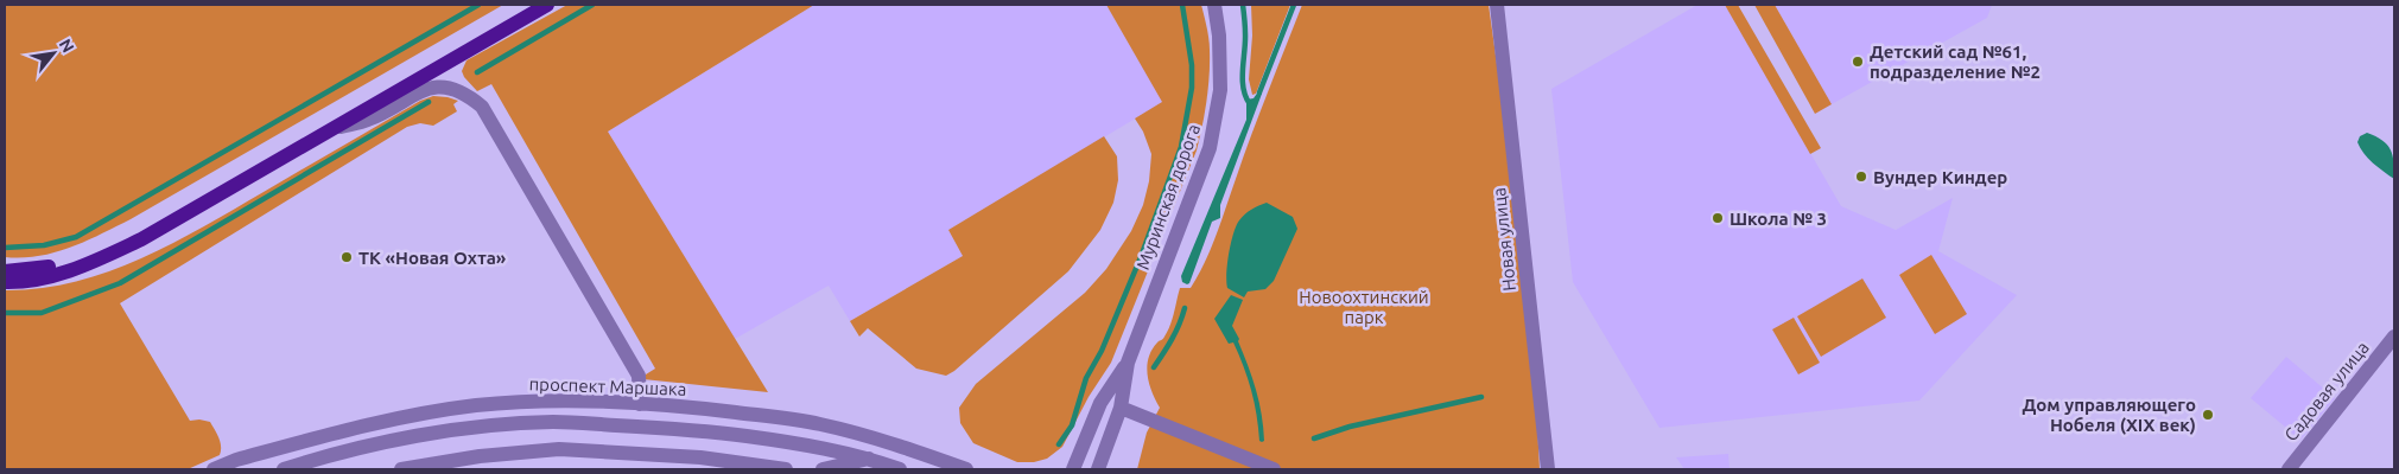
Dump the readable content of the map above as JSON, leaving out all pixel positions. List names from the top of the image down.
{
  "streets": {
    "street": [
      "Муринская дорога",
      "Новая улица",
      "проспект Маршака",
      "Садовая улица"
    ]
  },
  "parks": ["Новоохтинский парк"],
  "places": [
    "Детский сад №61, подразделение №2",
    "Вундер Киндер",
    "Школа № 3",
    "ТК «Новая Охта»",
    "Дом управляющего Нобеля (XIX век)"
  ],
  "north": "top right"
}
